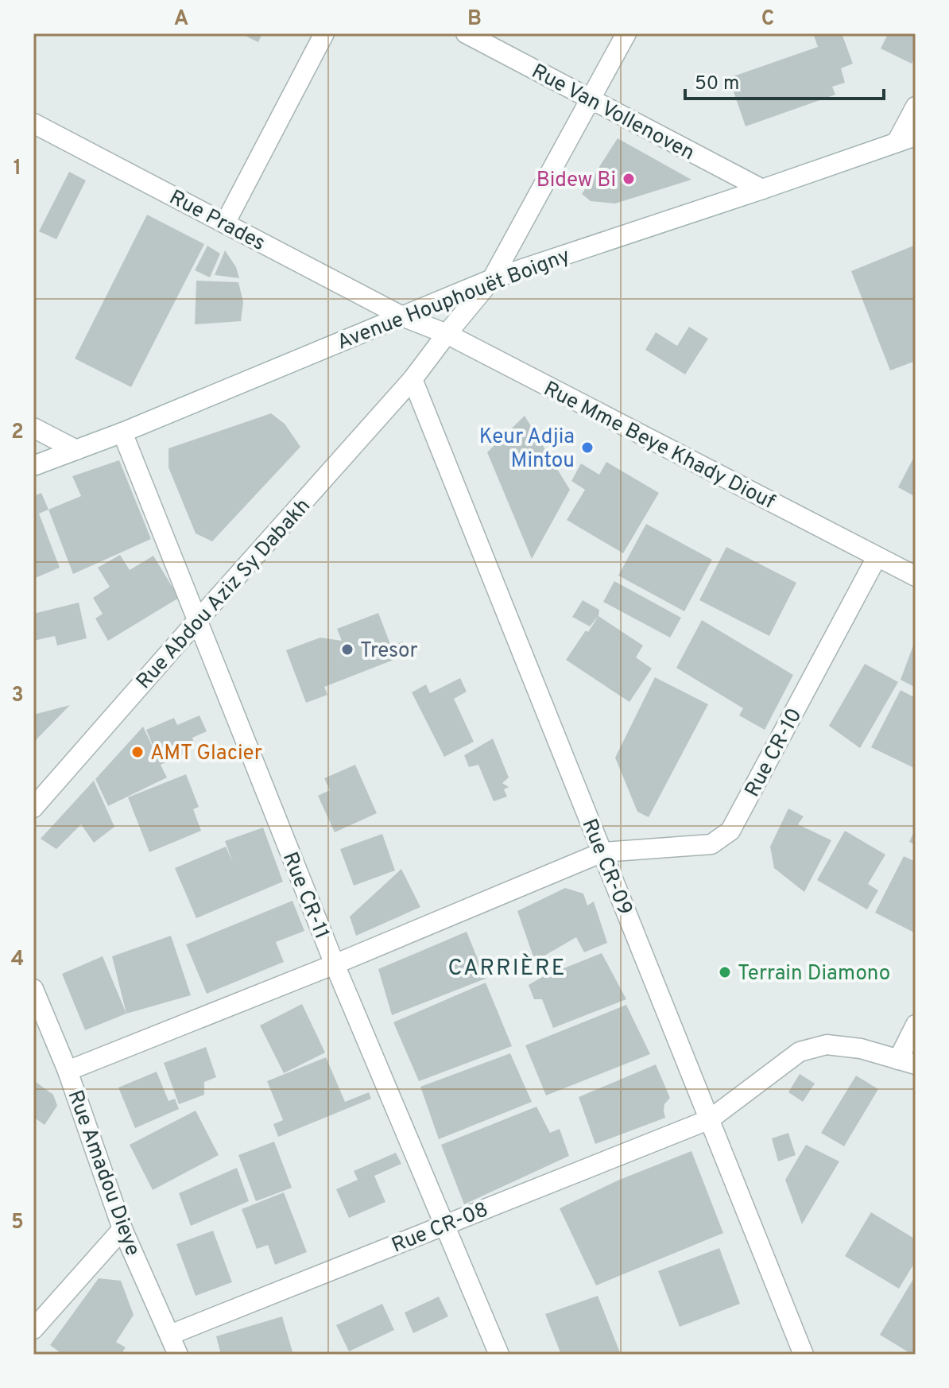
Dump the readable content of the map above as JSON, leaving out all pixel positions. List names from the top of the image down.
{
  "streets": {
    "street": [
      "Rue Van Vollenoven",
      "Rue Prades",
      "Avenue Houphouët Boigny",
      "Rue Mme Beye Khady Diouf",
      "Rue Abdou Aziz Sy Dabakh",
      "Rue CR-10",
      "Rue CR-09",
      "Rue CR-11",
      "Rue Amadou Dieye",
      "Rue CR-08"
    ]
  },
  "crossings": [
    ["Rue Van Vollenoven", "Avenue Houphouët Boigny"],
    ["Rue Van Vollenoven", "Rue Abdou Aziz Sy Dabakh"],
    ["Rue Prades", "Avenue Houphouët Boigny"],
    ["Rue Prades", "Rue Mme Beye Khady Diouf"],
    ["Avenue Houphouët Boigny", "Rue Mme Beye Khady Diouf"],
    ["Avenue Houphouët Boigny", "Rue Abdou Aziz Sy Dabakh"],
    ["Avenue Houphouët Boigny", "Rue CR-11"],
    ["Rue Mme Beye Khady Diouf", "Rue Abdou Aziz Sy Dabakh"],
    ["Rue Mme Beye Khady Diouf", "Rue CR-10"],
    ["Rue Abdou Aziz Sy Dabakh", "Rue CR-09"],
    ["Rue Abdou Aziz Sy Dabakh", "Rue CR-11"],
    ["Rue CR-10", "Rue CR-09"],
    ["Rue CR-10", "Rue CR-11"],
    ["Rue CR-10", "Rue Amadou Dieye"],
    ["Rue CR-09", "Rue CR-08"],
    ["Rue CR-11", "Rue CR-08"],
    ["Rue Amadou Dieye", "Rue CR-08"]
  ],
  "districts": ["CARRIÈRE"],
  "places": [
    "Bidew Bi",
    "Keur Adjia Mintou",
    "Tresor",
    "AMT Glacier",
    "Terrain Diamono"
  ],
  "scale_bar": "50 m",
  "grid": {
    "columns": ["A", "B", "C"],
    "rows": [
      "1",
      "2",
      "3",
      "4",
      "5"
    ]
  }
}
